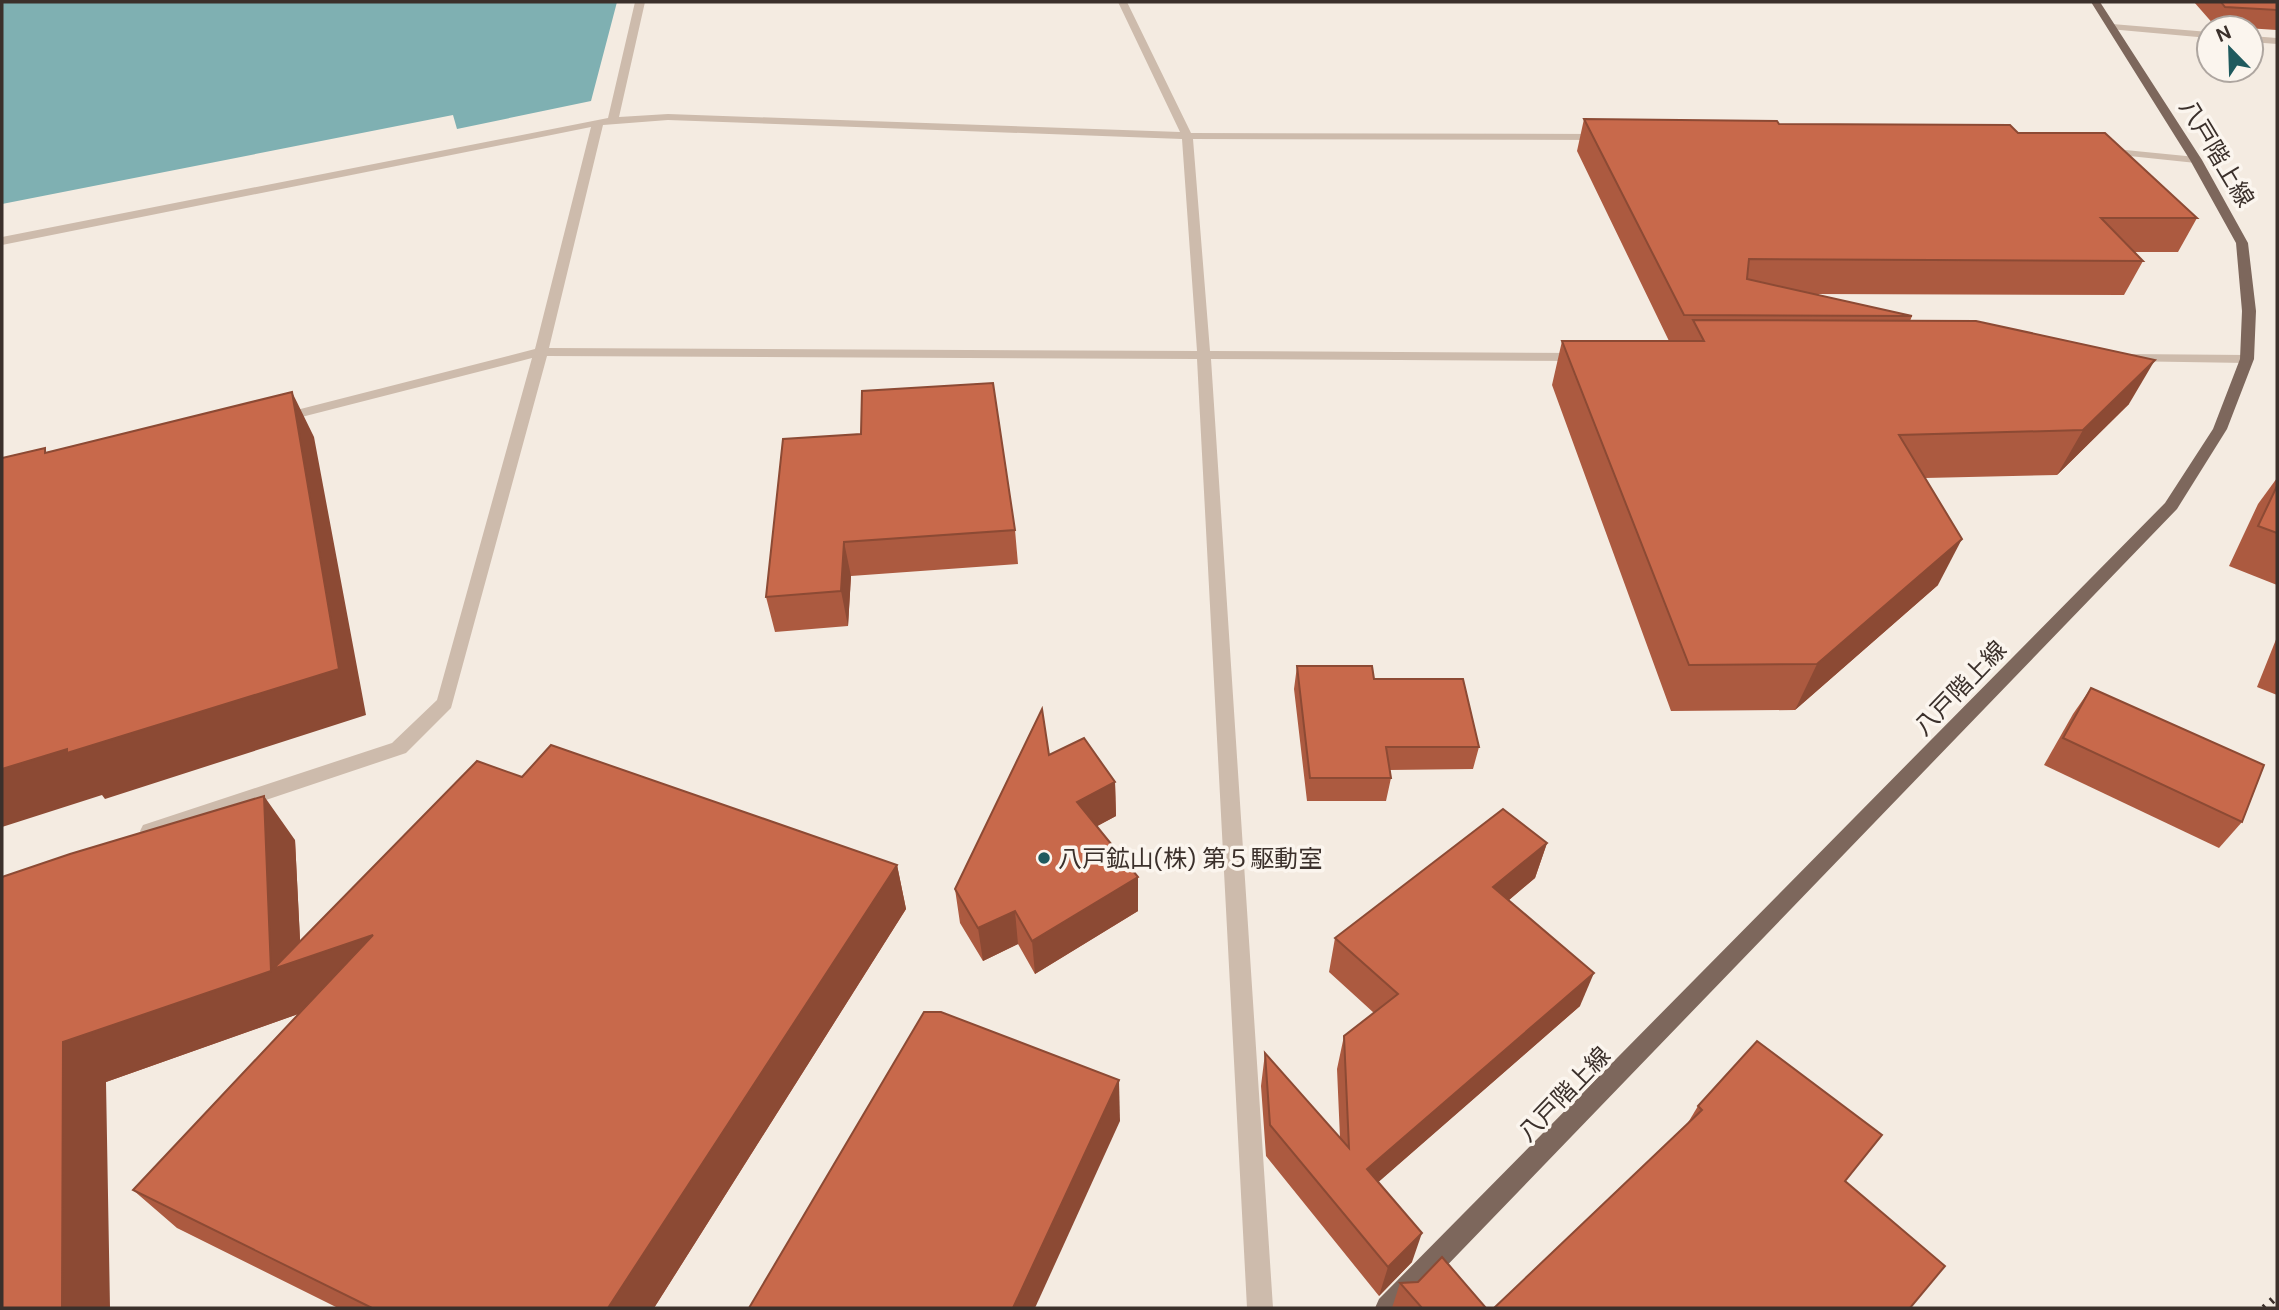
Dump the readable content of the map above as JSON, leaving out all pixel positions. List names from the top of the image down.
{
  "streets": {
    "main road": ["八戸階上線"]
  },
  "places": ["八戸鉱山(株) 第５駆動室"],
  "north": "top left"
}
